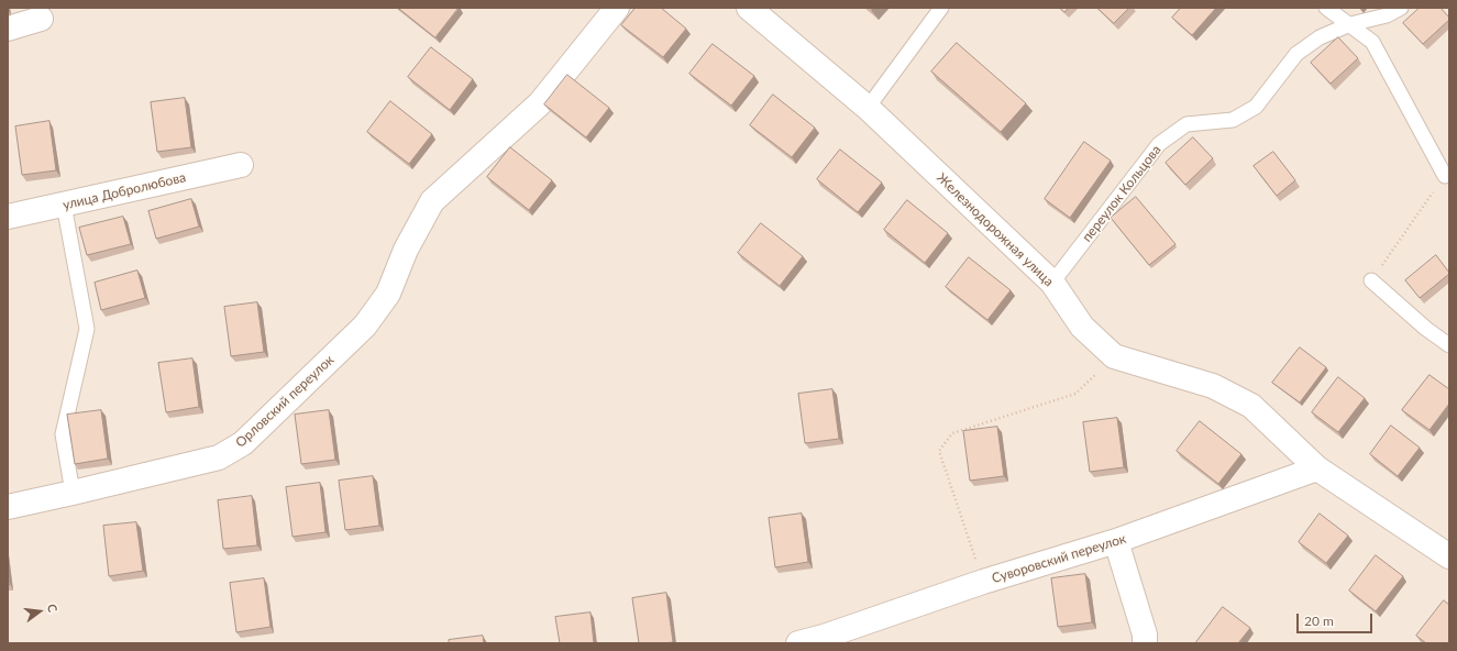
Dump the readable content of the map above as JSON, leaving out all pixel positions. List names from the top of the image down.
{
  "streets": {
    "street": [
      "улица Добролюбова",
      "Железнодорожная улица",
      "Орловский переулок",
      "Суворовский переулок"
    ],
    "lane": ["переулок Кольцова"]
  },
  "crossings": [
    ["переулок Кольцова", "Железнодорожная улица"],
    ["Железнодорожная улица", "Суворовский переулок"]
  ],
  "scale_bar": "20 m",
  "north": "right"
}
